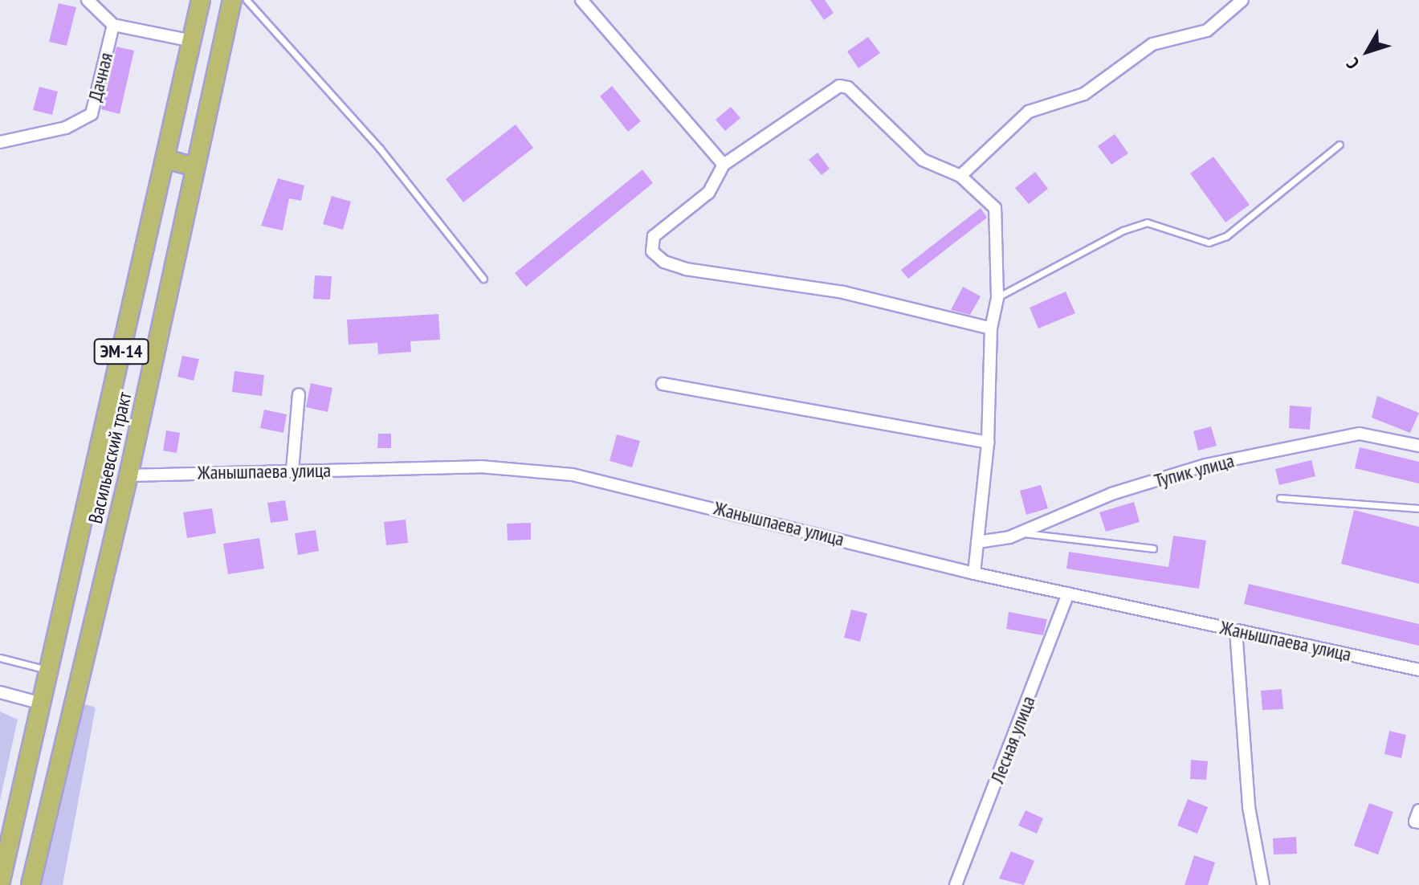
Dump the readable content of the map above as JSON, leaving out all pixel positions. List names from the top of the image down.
{
  "streets": {
    "main road": ["ЭМ-14", "Васильевский тракт"],
    "street": [
      "Дачная",
      "Тупик улица",
      "Жанышпаева улица",
      "Лесная улица"
    ]
  },
  "crossings": [
    ["Васильевский тракт", "Жанышпаева улица"],
    ["Жанышпаева улица", "Лесная улица"]
  ],
  "north": "bottom left"
}
